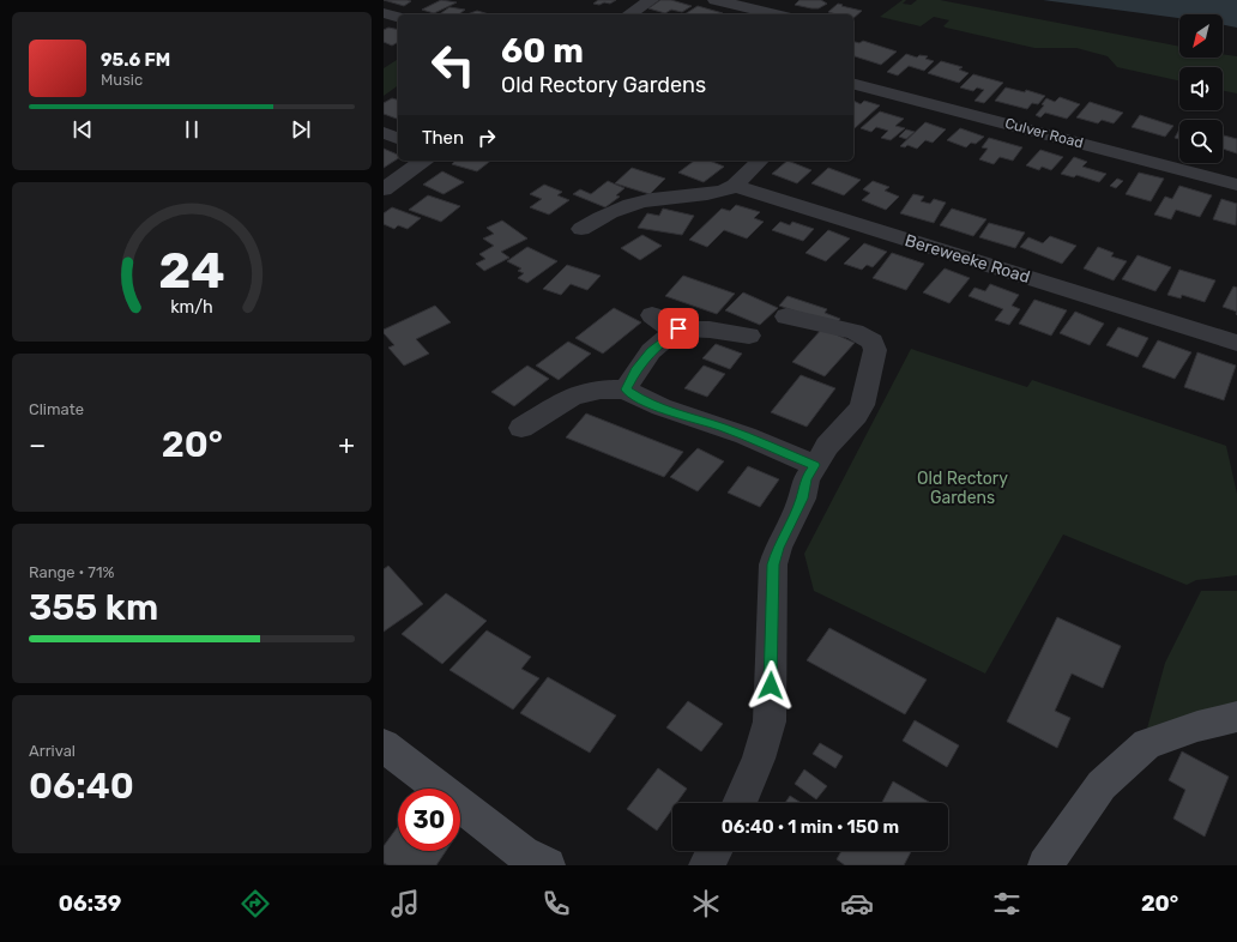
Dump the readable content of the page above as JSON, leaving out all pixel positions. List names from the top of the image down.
{
  "streets": {
    "street": ["Culver Road", "Bereweeke Road"]
  },
  "parks": ["Old Rectory Gardens"],
  "north": "bottom left",
  "page": {
    "turn": ["60 m", "Old Rectory Gardens"],
    "song": ["95.6 FM", "Music"],
    "then": "Then",
    "tile": [
      "Climate",
      ["Range · 71%", "355 km"],
      ["Arrival", "06:40"]
    ],
    "heat": ["−", "20°", "+"],
    "limit": "30",
    "trip": "06:40 · 1 min · 150 m",
    "tabs": ["06:39", "20°"],
    "gauge": ["24", "km/h"]
  }
}
